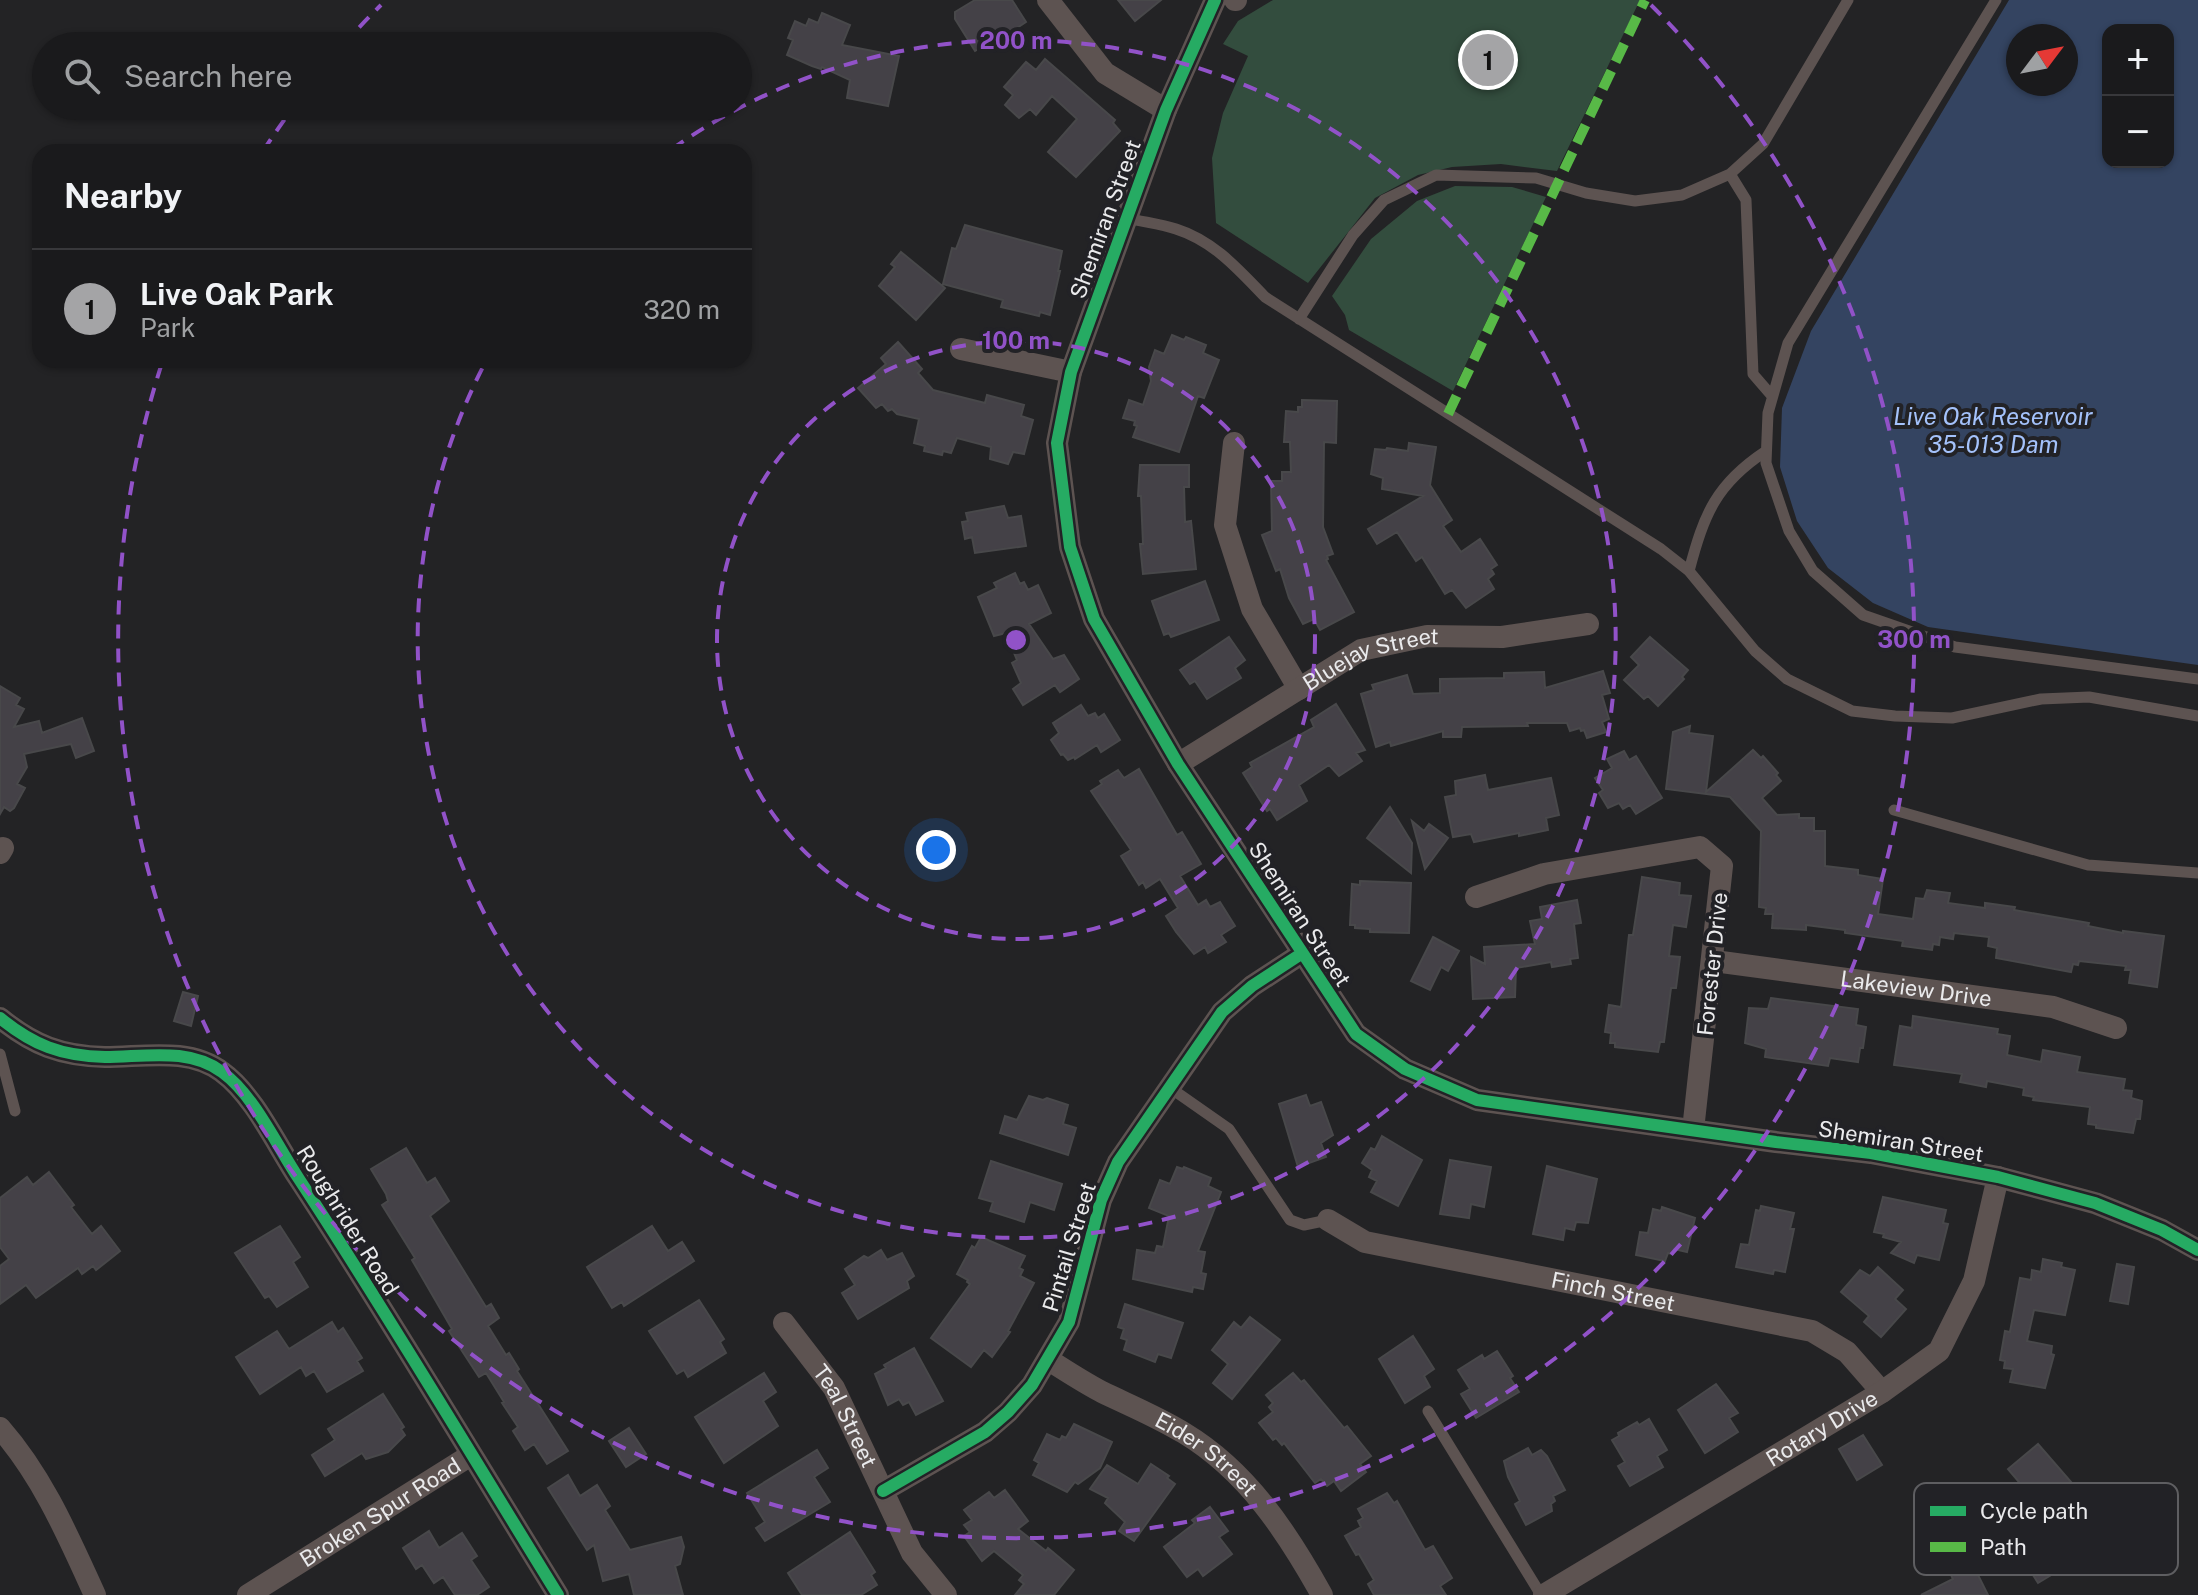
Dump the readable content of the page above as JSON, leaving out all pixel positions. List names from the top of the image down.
{
  "streets": {
    "street": [
      "Shemiran Street",
      "Bluejay Street",
      "Forester Drive",
      "Lakeview Drive",
      "Roughrider Road",
      "Pintail Street",
      "Finch Street",
      "Teal Street",
      "Rotary Drive",
      "Eider Street",
      "Broken Spur Road"
    ]
  },
  "crossings": [
    ["Shemiran Street", "Bluejay Street"],
    ["Shemiran Street", "Forester Drive"],
    ["Shemiran Street", "Pintail Street"],
    ["Shemiran Street", "Rotary Drive"],
    ["Forester Drive", "Lakeview Drive"],
    ["Roughrider Road", "Broken Spur Road"],
    ["Pintail Street", "Teal Street"],
    ["Pintail Street", "Eider Street"],
    ["Finch Street", "Rotary Drive"]
  ],
  "water": ["Live Oak Reservoir 35-013 Dam"],
  "legend": ["Cycle path", "Path"],
  "north": "top right",
  "page": {
    "map_buttons": ["+", "−"],
    "pins": "1",
    "search": "Search here",
    "heading": "Nearby",
    "list": [
      {
        "mark": "1",
        "name": "Live Oak Park",
        "note": "Park",
        "value": "320 m"
      }
    ]
  },
  "rings": ["200 m", "100 m", "300 m"]
}
